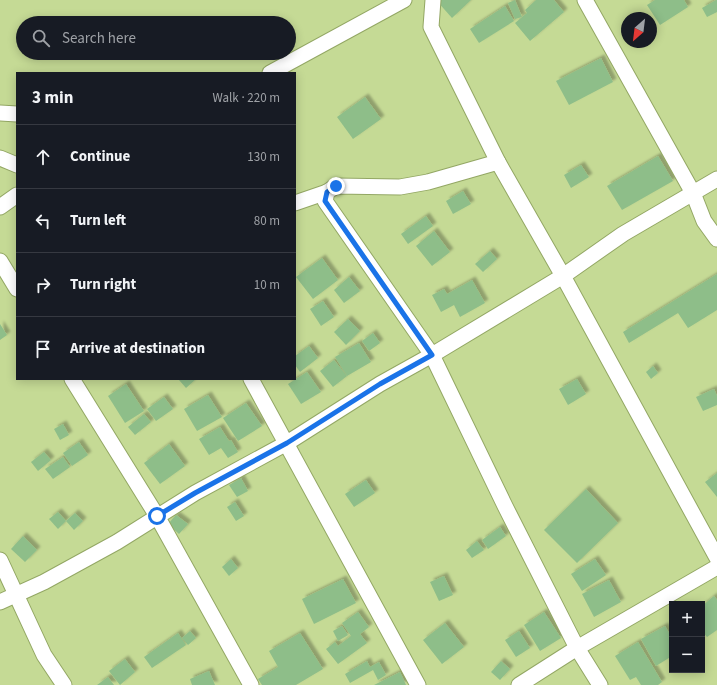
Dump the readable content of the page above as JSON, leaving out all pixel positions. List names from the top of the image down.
{
  "north": "bottom left",
  "page": {
    "search": "Search here",
    "heading": ["3 min", "Walk · 220 m"],
    "list": [
      ["Continue", "130 m"],
      ["Turn left", "80 m"],
      ["Turn right", "10 m"],
      "Arrive at destination"
    ],
    "map_buttons": ["+", "−"]
  }
}
